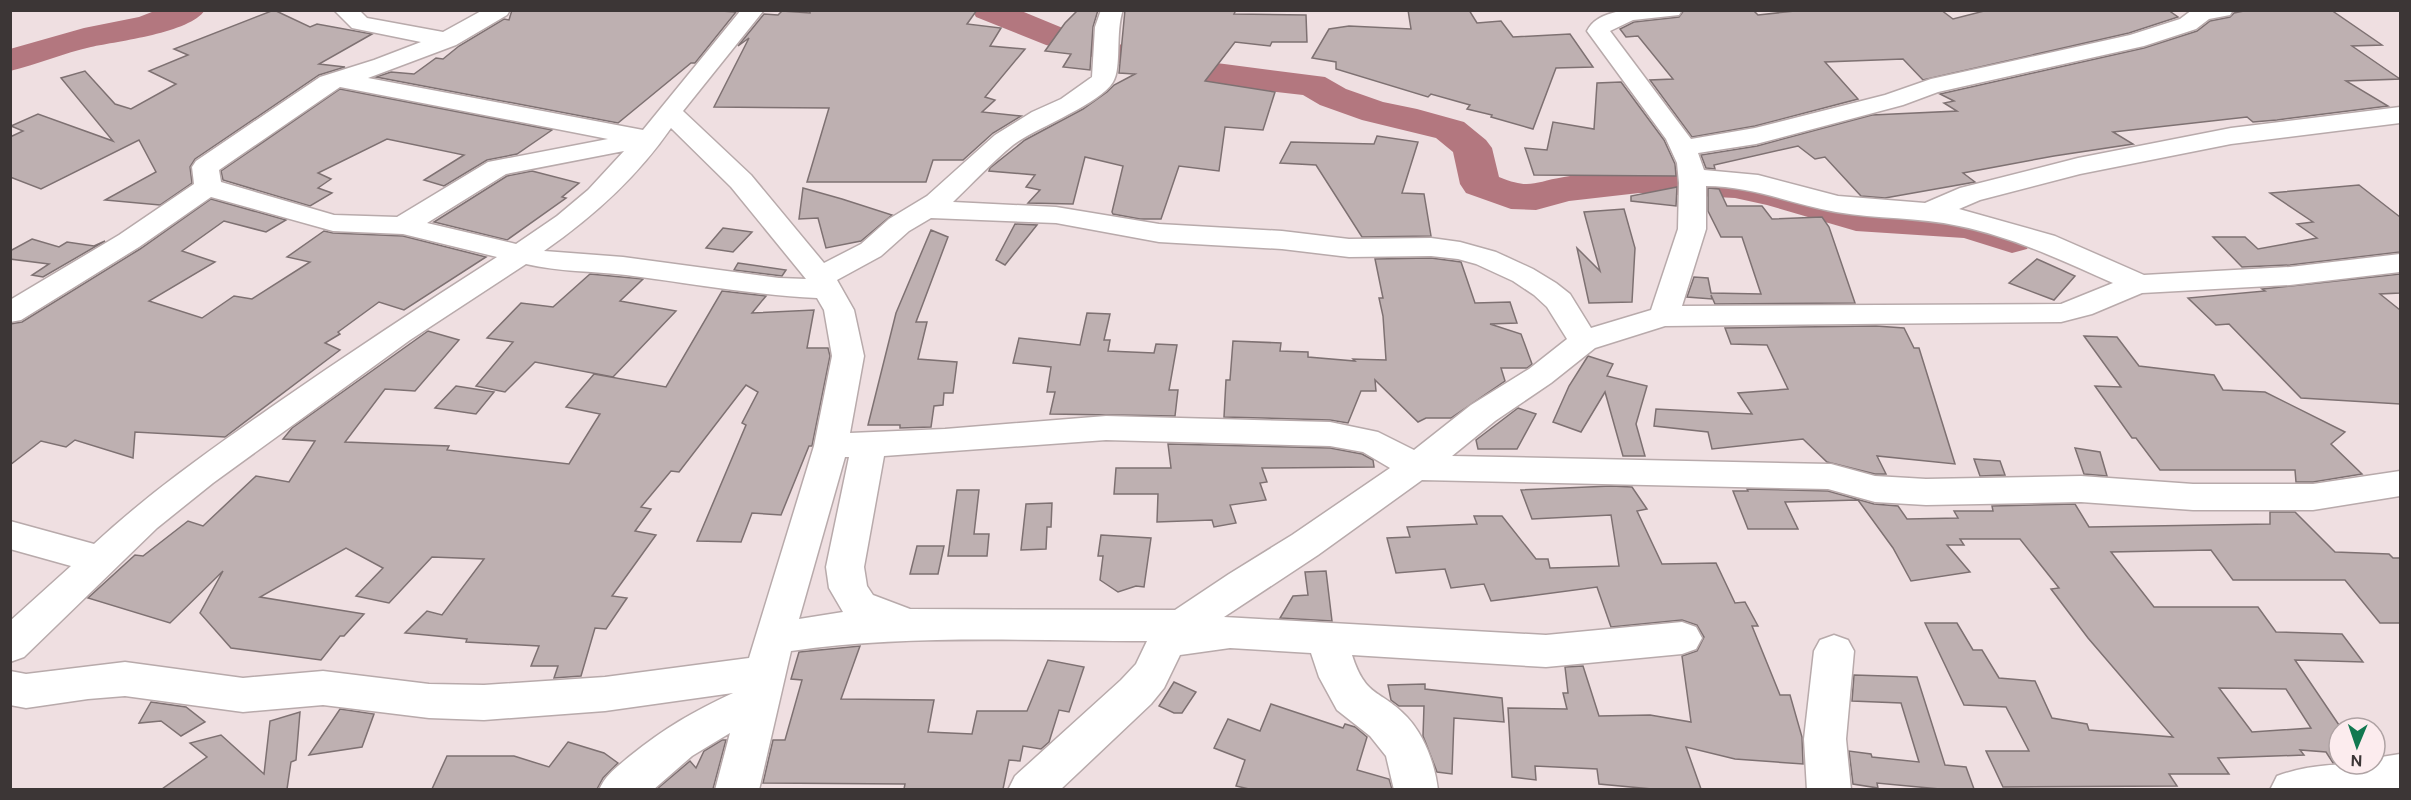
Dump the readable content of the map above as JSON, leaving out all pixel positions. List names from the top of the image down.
{
  "north": "bottom"
}
